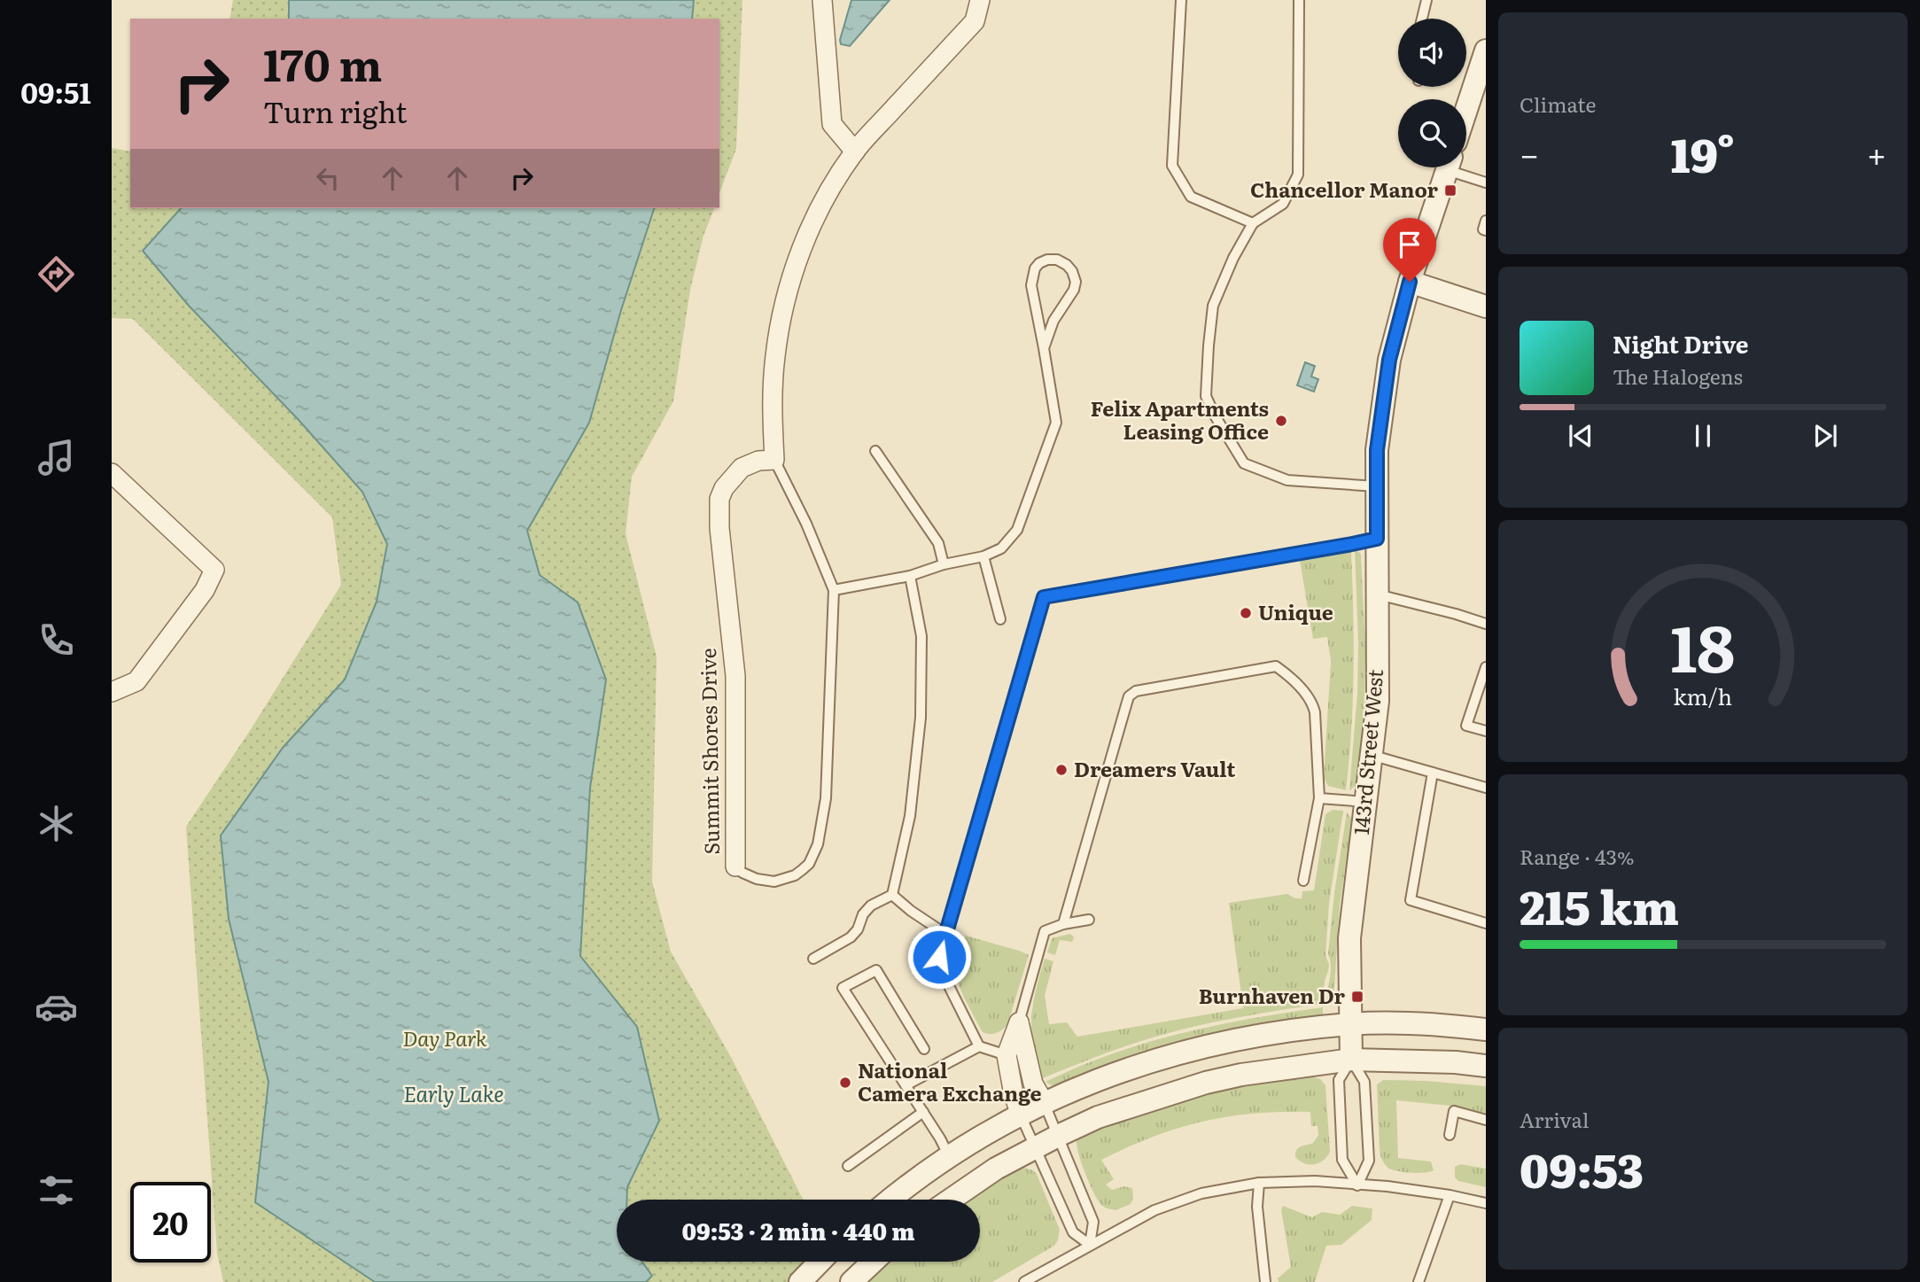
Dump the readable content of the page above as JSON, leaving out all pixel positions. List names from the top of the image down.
{
  "streets": {
    "street": ["Summit Shores Drive", "143rd Street West"]
  },
  "water": ["Early Lake"],
  "parks": ["Day Park"],
  "places": {
    "transit": ["Chancellor Manor", "Burnhaven Dr"],
    "other": [
      "Felix Apartments Leasing Office",
      "Unique",
      "Dreamers Vault",
      "National Camera Exchange"
    ]
  },
  "page": {
    "tabs": "09:51",
    "tile": [
      "Climate",
      ["Range · 43%", "215 km"],
      ["Arrival", "09:53"]
    ],
    "turn": ["170 m", "Turn right"],
    "heat": ["−", "19°", "+"],
    "song": ["Night Drive", "The Halogens"],
    "limit": "20",
    "trip": "09:53 · 2 min · 440 m",
    "gauge": ["18", "km/h"]
  }
}
